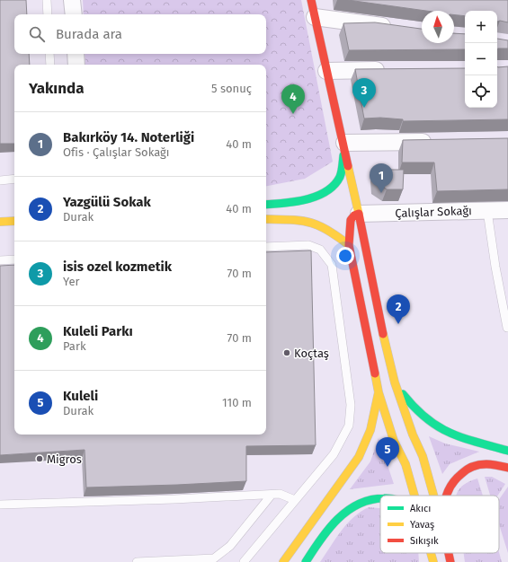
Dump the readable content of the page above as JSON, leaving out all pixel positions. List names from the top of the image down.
{
  "streets": {
    "street": ["Çalışlar Sokağı"]
  },
  "places": ["Koçtaş", "Migros"],
  "legend": ["Akıcı", "Yavaş", "Sıkışık"],
  "north": "top",
  "page": {
    "map_buttons": ["+", "−"],
    "search": "Burada ara",
    "heading": ["Yakında", "5 sonuç"],
    "pins": [
      "3",
      "4",
      "1",
      "2",
      "5"
    ],
    "list": [
      {
        "mark": "1",
        "name": "Bakırköy 14. Noterliği",
        "note": "Ofis · Çalışlar Sokağı",
        "value": "40 m"
      },
      {
        "mark": "2",
        "name": "Yazgülü Sokak",
        "note": "Durak",
        "value": "40 m"
      },
      {
        "mark": "3",
        "name": "isis ozel kozmetik",
        "note": "Yer",
        "value": "70 m"
      },
      {
        "mark": "4",
        "name": "Kuleli Parkı",
        "note": "Park",
        "value": "70 m"
      },
      {
        "mark": "5",
        "name": "Kuleli",
        "note": "Durak",
        "value": "110 m"
      }
    ]
  }
}
